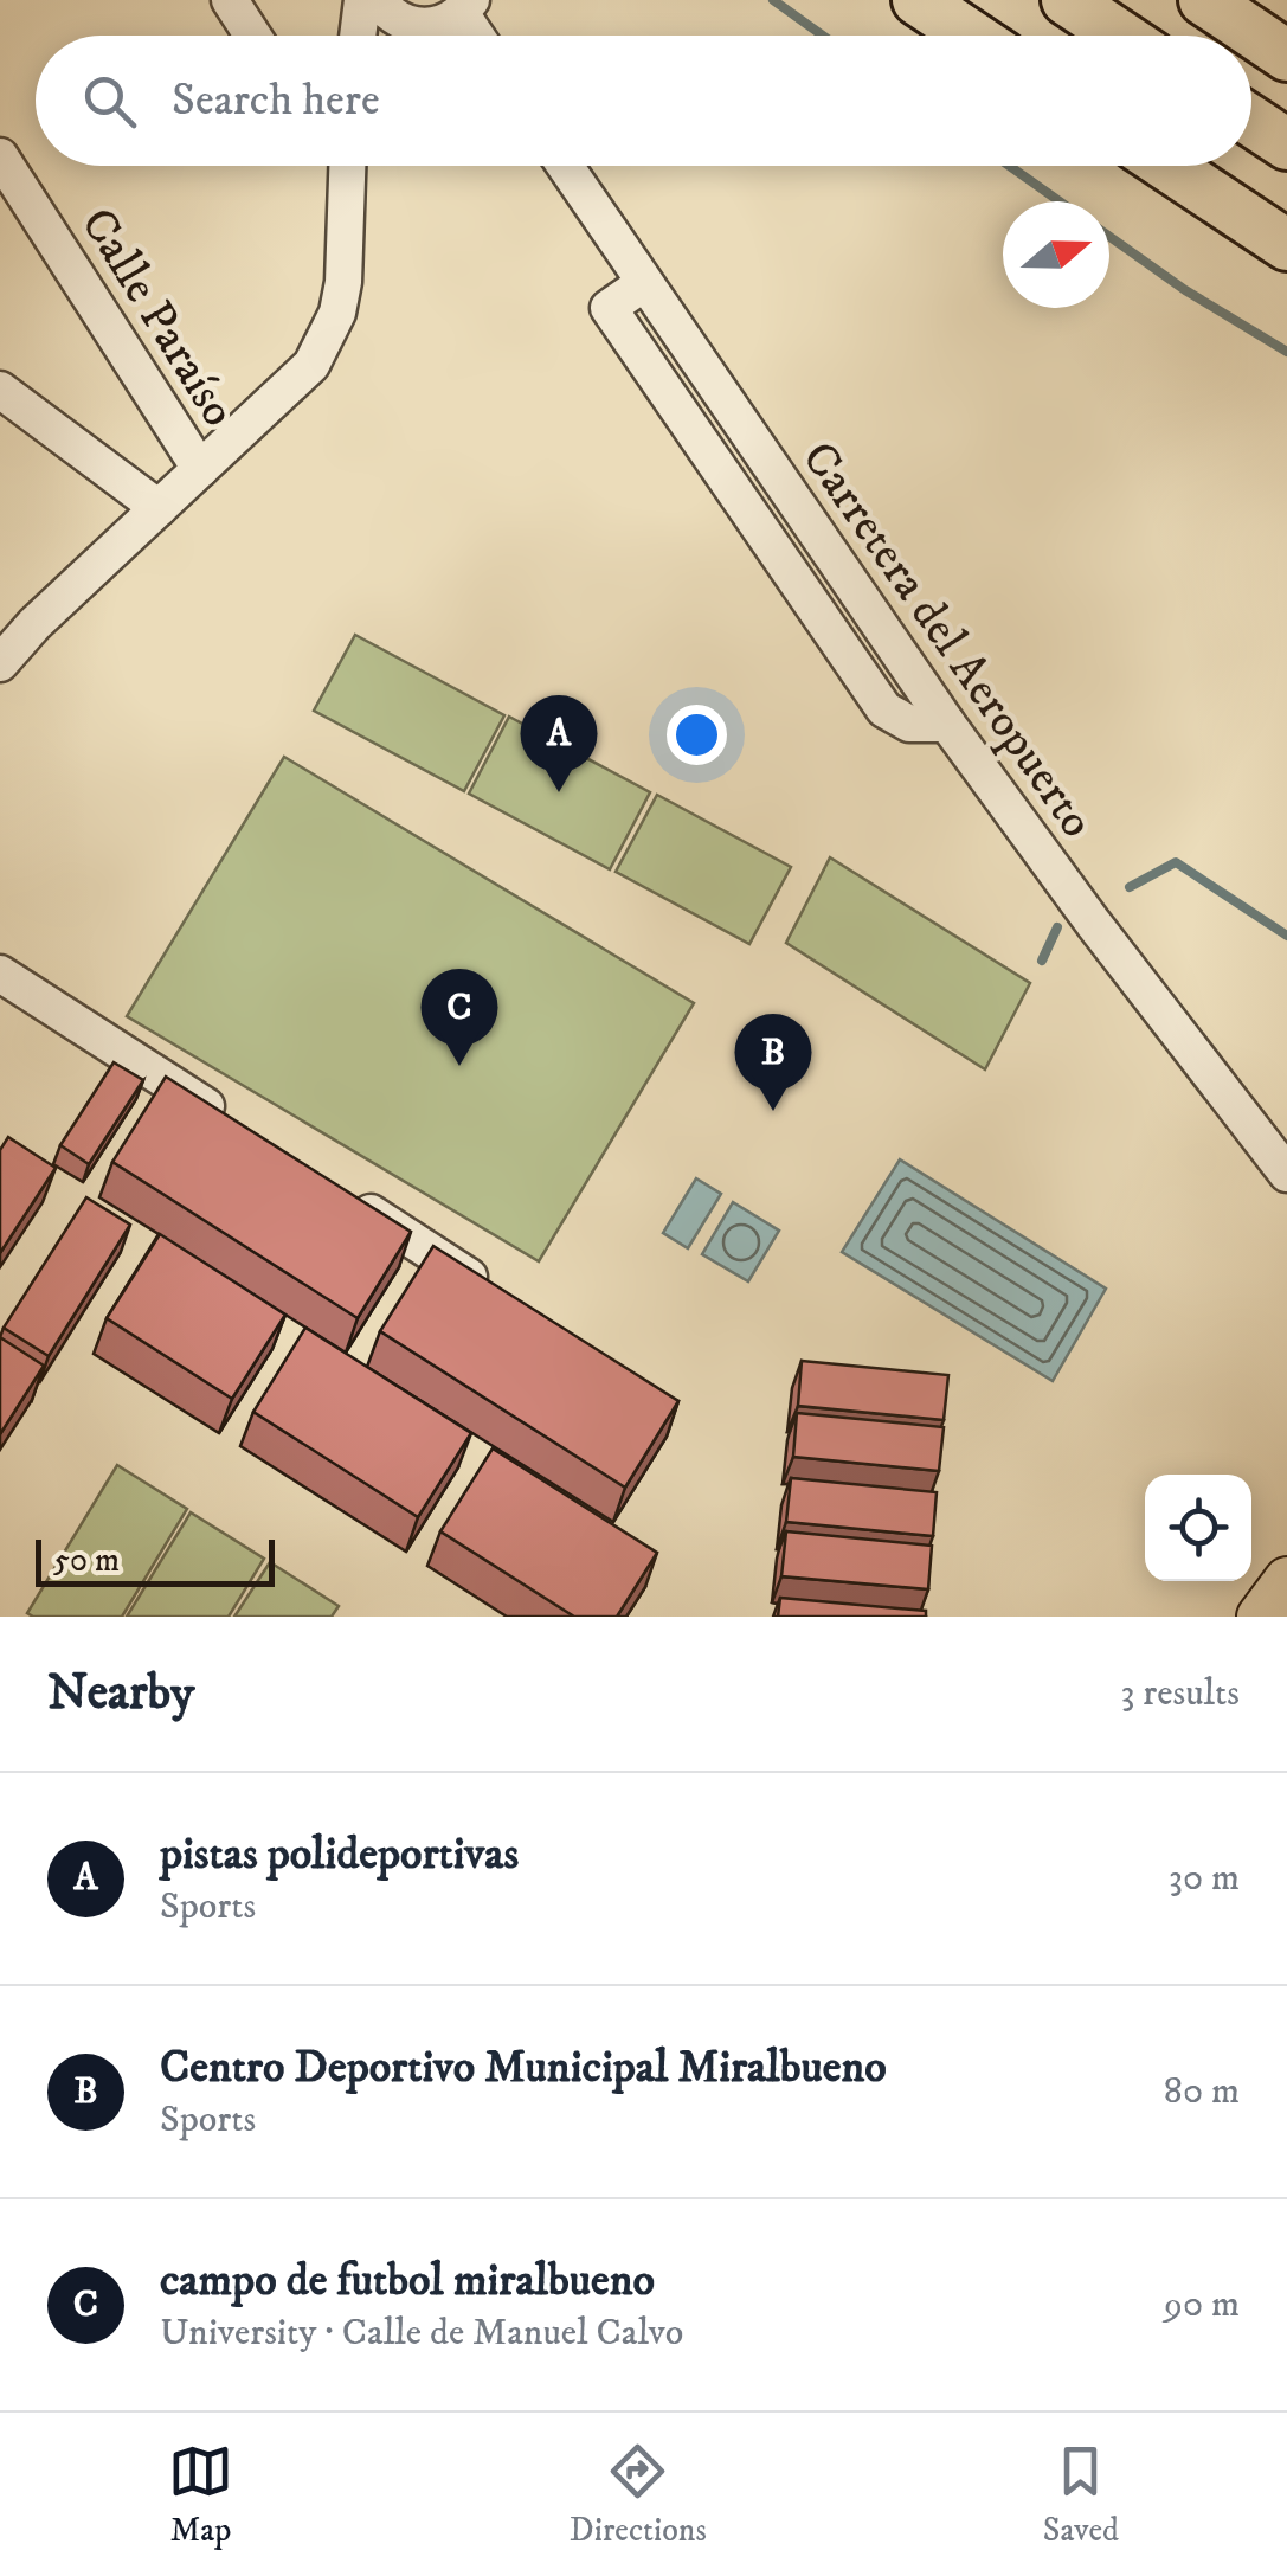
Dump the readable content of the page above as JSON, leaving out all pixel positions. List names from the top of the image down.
{
  "streets": {
    "street": ["Calle Paraíso", "Carretera del Aeropuerto"]
  },
  "scale_bar": "50 m",
  "north": "right",
  "page": {
    "search": "Search here",
    "pins": ["A", "C", "B"],
    "scale": "50 m",
    "heading": ["Nearby", "3 results"],
    "list": [
      {
        "mark": "A",
        "name": "pistas polideportivas",
        "note": "Sports",
        "value": "30 m"
      },
      {
        "mark": "B",
        "name": "Centro Deportivo Municipal Miralbueno",
        "note": "Sports",
        "value": "80 m"
      },
      {
        "mark": "C",
        "name": "campo de futbol miralbueno",
        "note": "University · Calle de Manuel Calvo",
        "value": "90 m"
      }
    ],
    "nav": ["Map", "Directions", "Saved"]
  }
}
